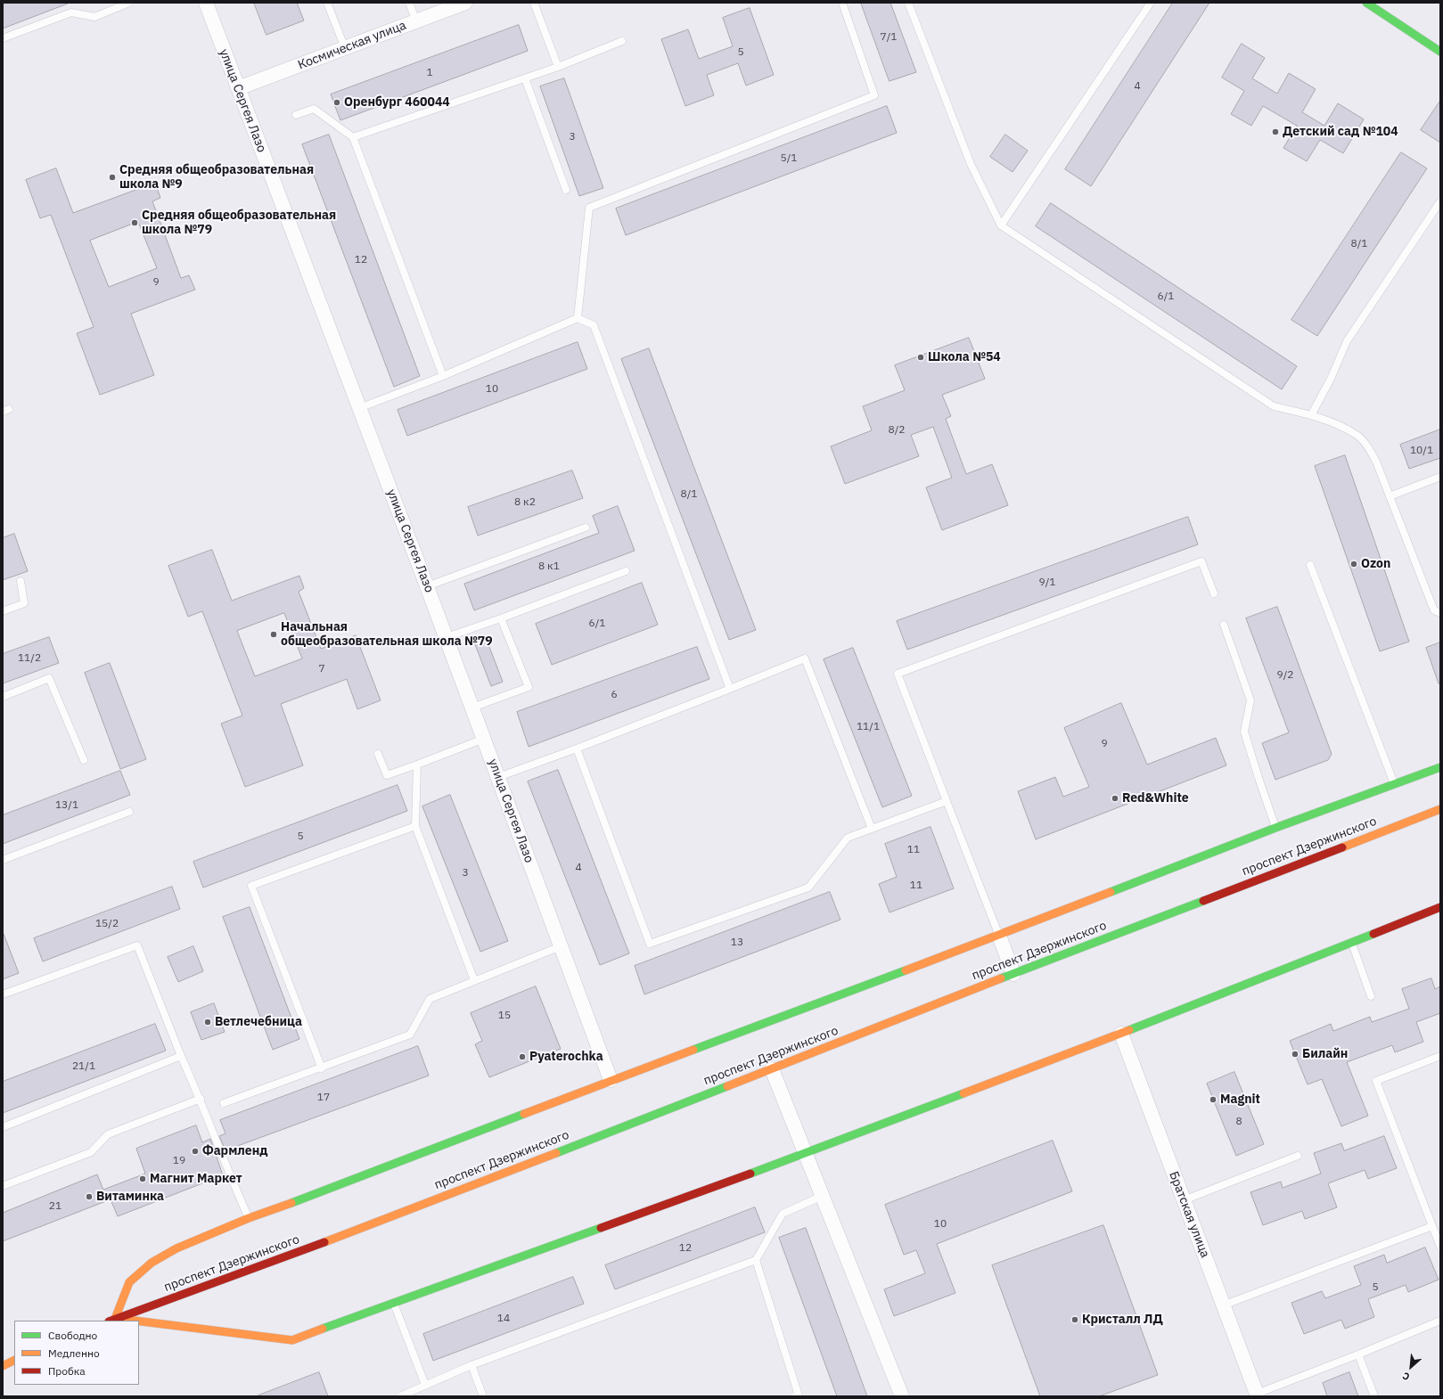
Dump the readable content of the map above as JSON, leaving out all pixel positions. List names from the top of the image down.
{
  "streets": {
    "street": [
      "Космическая улица",
      "улица Сергея Лазо",
      "проспект Дзержинского",
      "Братская улица"
    ]
  },
  "crossings": [
    ["Космическая улица", "улица Сергея Лазо"]
  ],
  "places": [
    "Оренбург 460044",
    "Детский сад №104",
    "Средняя общеобразовательная школа №9",
    "Средняя общеобразовательная школа №79",
    "Школа №54",
    "Ozon",
    "Начальная общеобразовательная школа №79",
    "Red&White",
    "Ветлечебница",
    "Билайн",
    "Pyaterochka",
    "Magnit",
    "Фармленд",
    "Магнит Маркет",
    "Витаминка",
    "Кристалл ЛД"
  ],
  "house_numbers": [
    "7/1",
    "5",
    "1",
    "4",
    "3",
    "5/1",
    "8/1",
    "12",
    "9",
    "6/1",
    "10",
    "8/2",
    "10/1",
    "8/1",
    "8 к2",
    "8 к1",
    "9/1",
    "6/1",
    "11/2",
    "7",
    "9/2",
    "6",
    "11/1",
    "9",
    "13/1",
    "5",
    "11",
    "4",
    "3",
    "11",
    "15/2",
    "13",
    "15",
    "21/1",
    "17",
    "8",
    "19",
    "21",
    "10",
    "12",
    "5",
    "14"
  ],
  "legend": ["Свободно", "Медленно", "Пробка"],
  "north": "bottom left"
}
